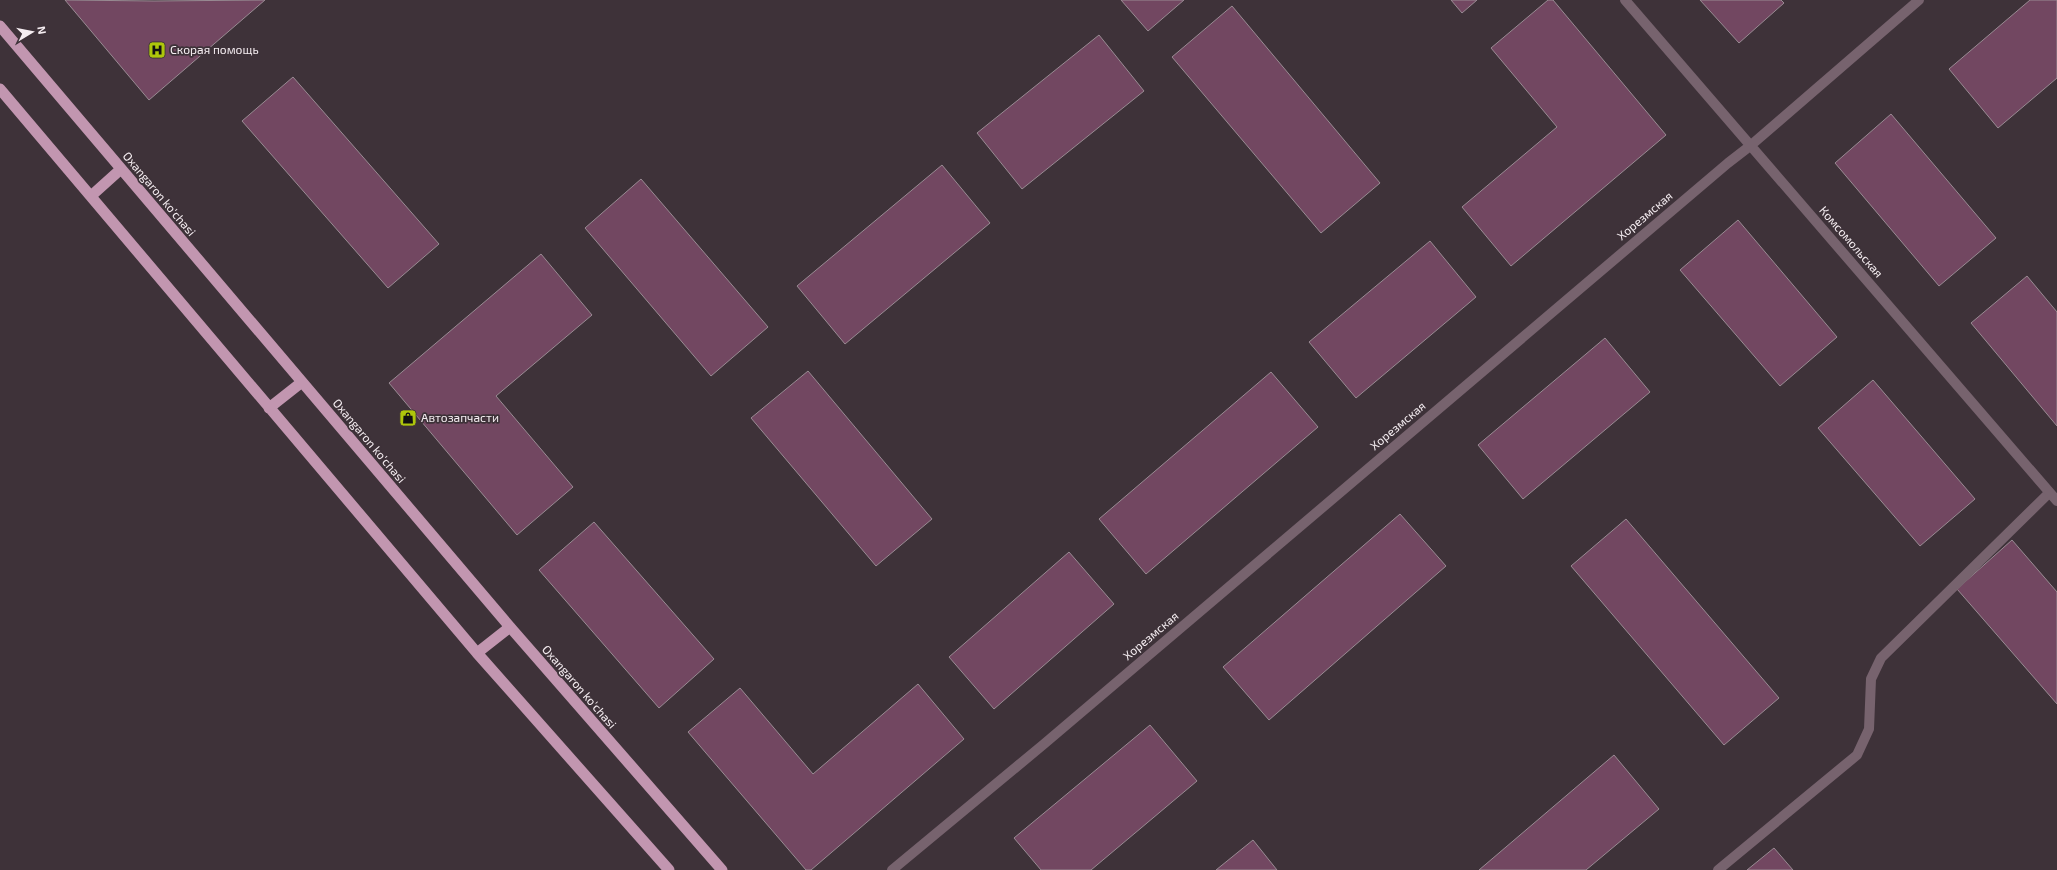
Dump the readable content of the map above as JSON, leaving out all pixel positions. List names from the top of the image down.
{
  "streets": {
    "highway": ["Oxangaron ko'chasi"],
    "street": ["Хорезмская", "Комсомольская"]
  },
  "crossings": [
    ["Хорезмская", "Комсомольская"]
  ],
  "places": {
    "hospital": ["Скорая помощь"],
    "shop": ["Автозапчасти"]
  },
  "north": "right"
}
